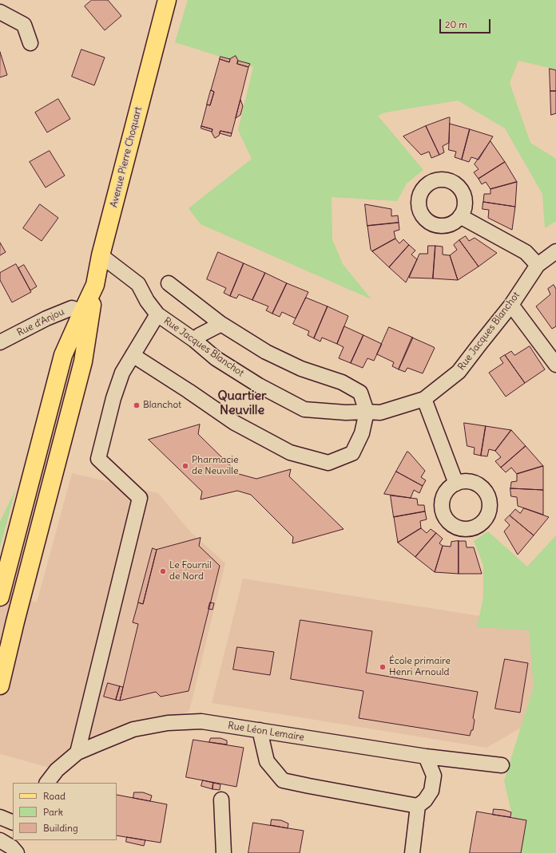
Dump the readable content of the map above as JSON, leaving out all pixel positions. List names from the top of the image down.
{
  "streets": {
    "main road": ["Avenue Pierre Choquart"],
    "street": ["Rue d'Anjou", "Rue Jacques Blanchot", "Rue Léon Lemaire"]
  },
  "crossings": [
    ["Avenue Pierre Choquart", "Rue d'Anjou"],
    ["Avenue Pierre Choquart", "Rue Jacques Blanchot"]
  ],
  "districts": ["Quartier Neuville"],
  "places": [
    "Blanchot",
    "Pharmacie de Neuville",
    "Le Fournil de Nord",
    "École primaire Henri Arnould"
  ],
  "legend": ["Road", "Park", "Building"],
  "scale_bar": "20 m"
}
